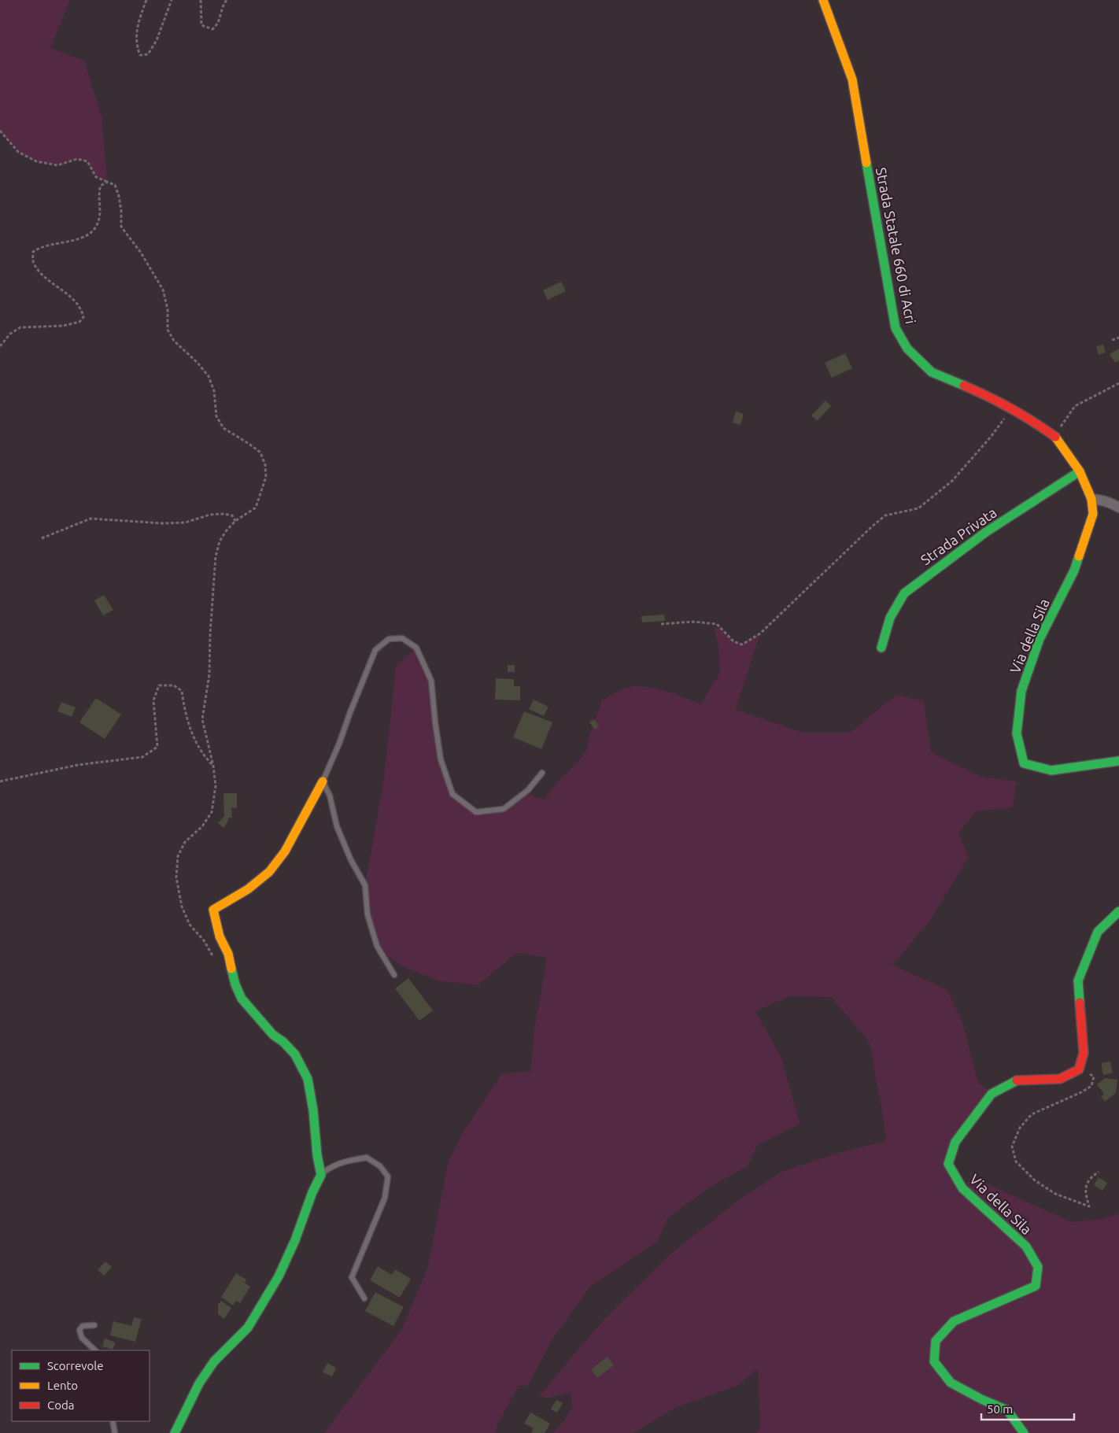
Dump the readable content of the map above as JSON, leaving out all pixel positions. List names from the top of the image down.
{
  "streets": {
    "main road": ["Strada Statale 660 di Acri", "Strada Privata", "Via della Sila"]
  },
  "crossings": [
    ["Strada Statale 660 di Acri", "Strada Privata"],
    ["Strada Statale 660 di Acri", "Via della Sila"]
  ],
  "legend": ["Scorrevole", "Lento", "Coda"],
  "scale_bar": "50 m"
}
